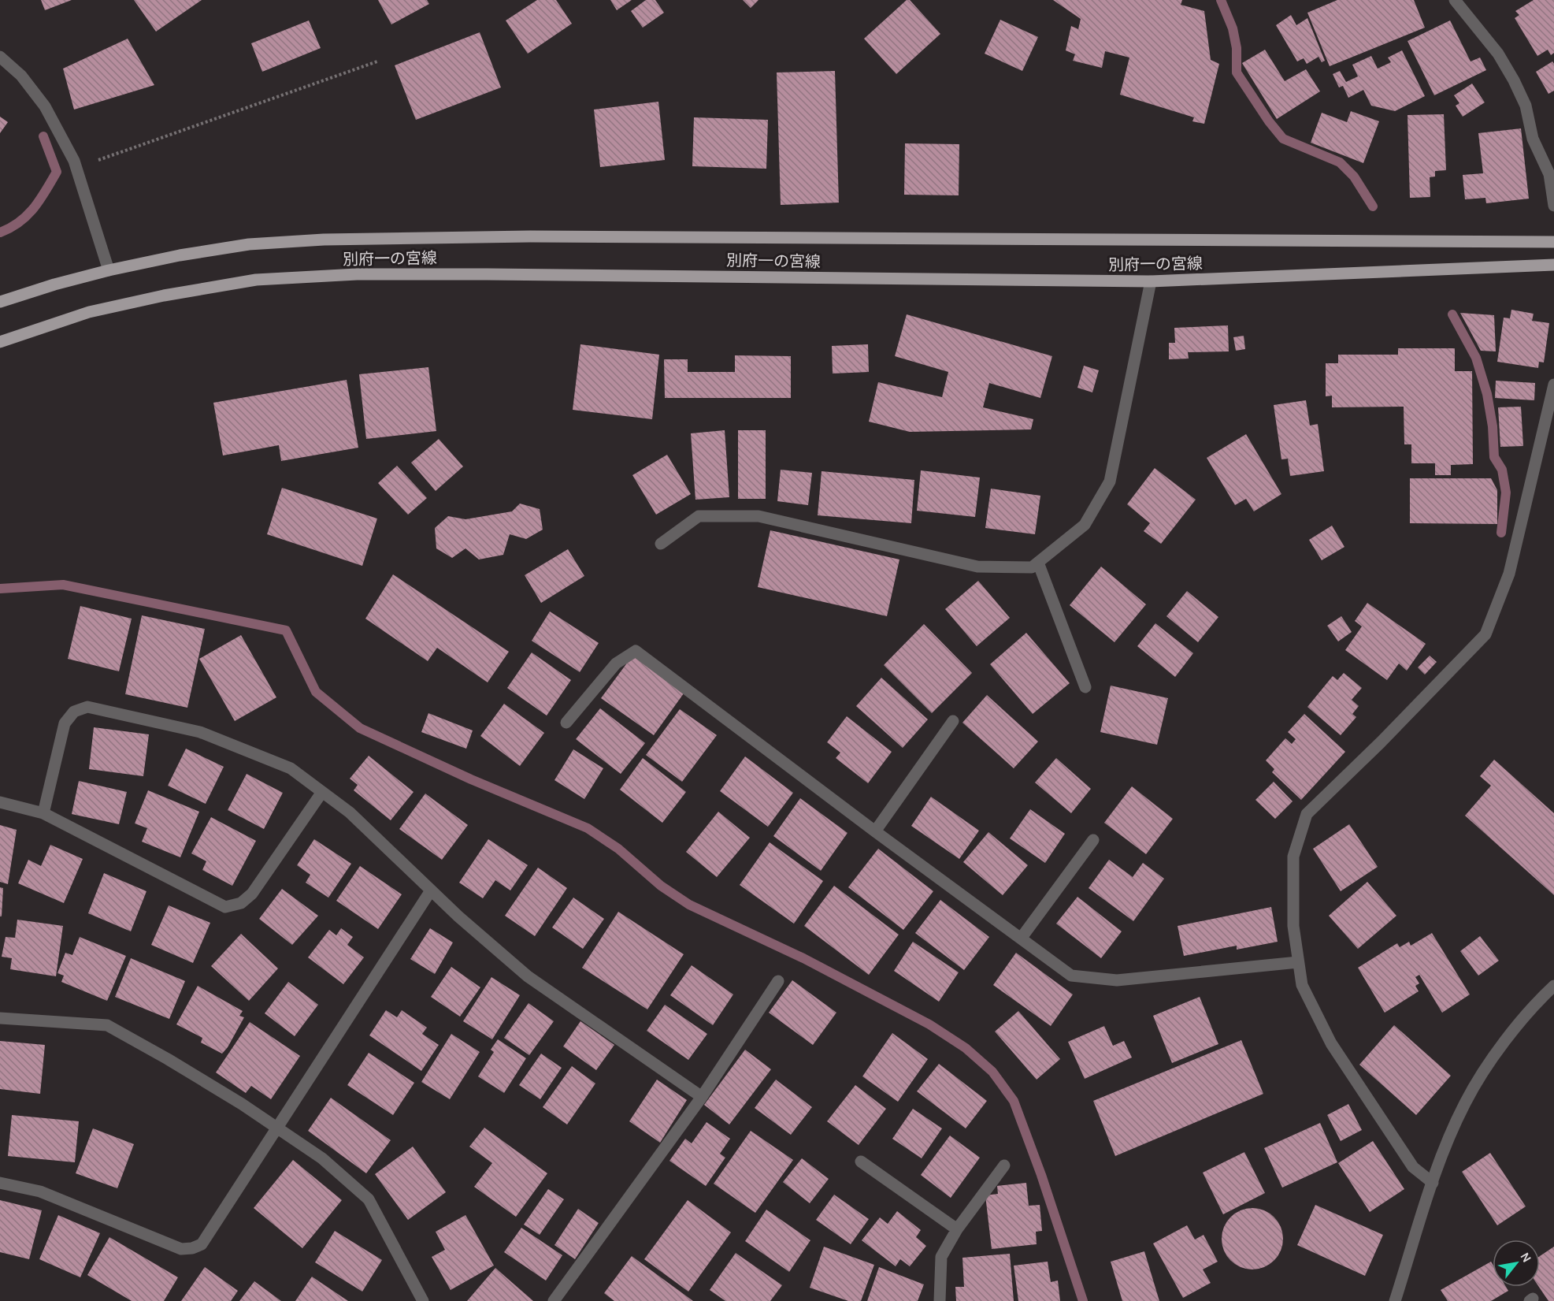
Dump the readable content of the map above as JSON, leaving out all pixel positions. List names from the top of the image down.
{
  "streets": {
    "main road": ["別府一の宮線"]
  },
  "north": "top right"
}
